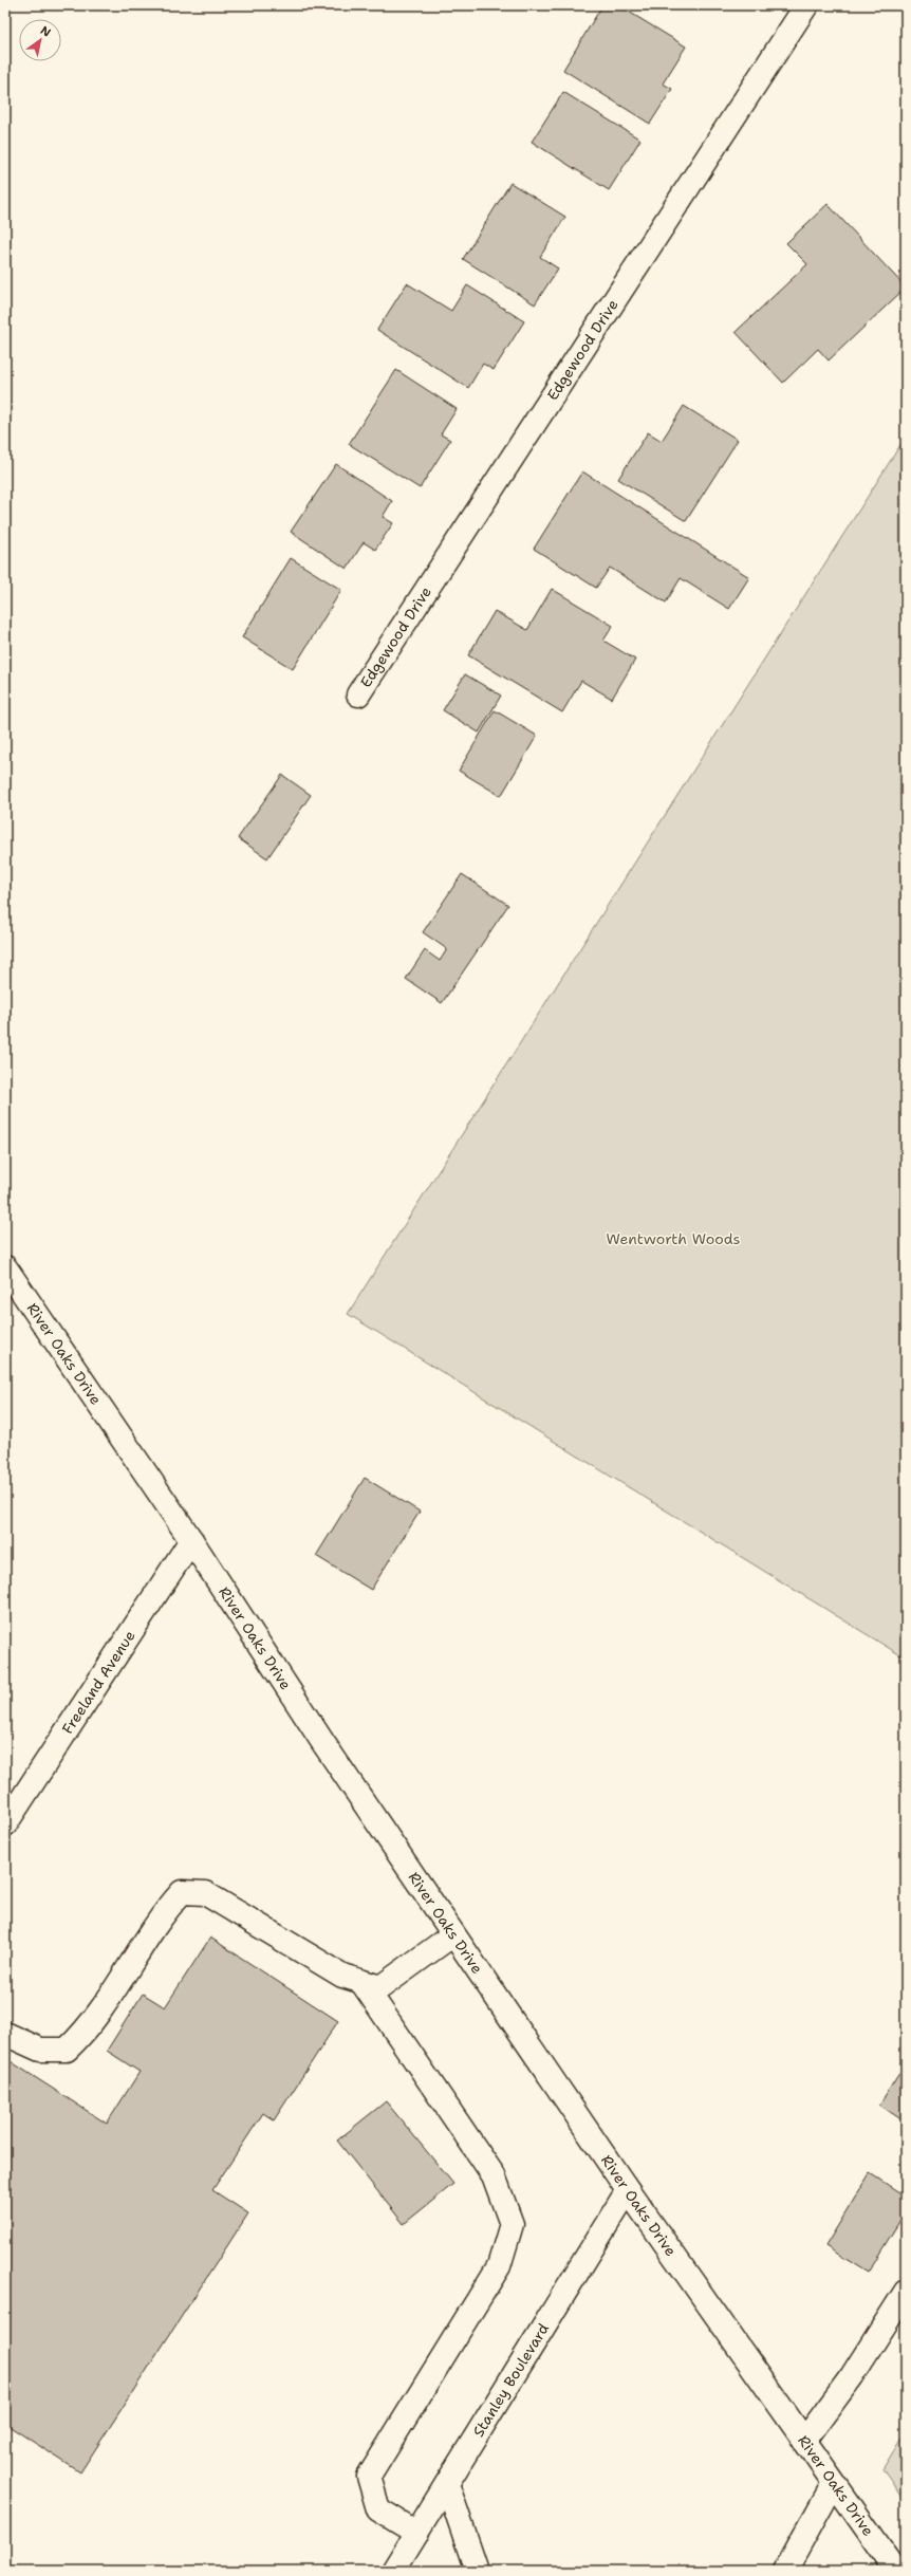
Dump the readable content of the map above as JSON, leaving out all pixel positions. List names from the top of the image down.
{
  "streets": {
    "street": [
      "Edgewood Drive",
      "River Oaks Drive",
      "Freeland Avenue",
      "Stanley Boulevard"
    ]
  },
  "crossings": [
    ["River Oaks Drive", "Freeland Avenue"],
    ["River Oaks Drive", "Stanley Boulevard"]
  ],
  "parks": ["Wentworth Woods"],
  "north": "top right"
}
